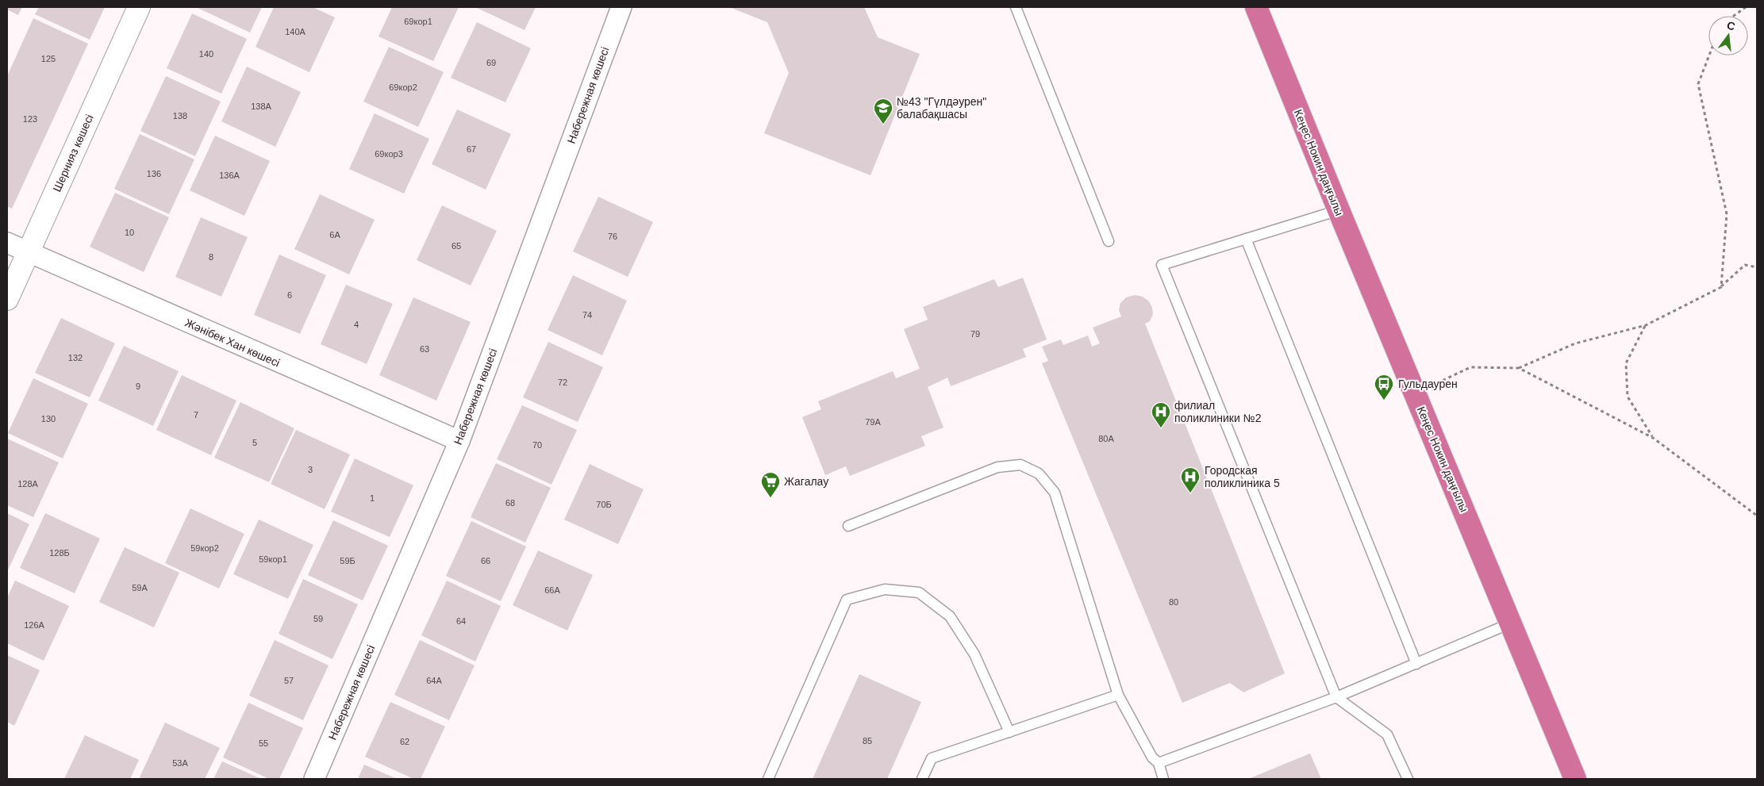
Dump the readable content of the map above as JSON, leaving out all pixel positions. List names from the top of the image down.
{
  "streets": {
    "highway": ["Кеңес Нокин даңғылы"],
    "street": ["Набережная көшесі", "Шернияз көшесі", "Жәнібек Хан көшесі"]
  },
  "crossings": [
    ["Набережная көшесі", "Жәнібек Хан көшесі"],
    ["Шернияз көшесі", "Жәнібек Хан көшесі"]
  ],
  "places": {
    "school or university": ["№43 \"Гүлдәурен\" балабақшасы"],
    "bus stop": ["Гульдаурен"],
    "hospital": ["филиал поликлиники №2", "Городская поликлиника 5"],
    "supermarket": ["Жагалау"]
  },
  "house_numbers": [
    "69кор1",
    "140А",
    "140",
    "125",
    "69",
    "69кор2",
    "138А",
    "138",
    "123",
    "67",
    "69кор3",
    "136",
    "136А",
    "10",
    "6А",
    "76",
    "65",
    "8",
    "6",
    "74",
    "4",
    "79",
    "63",
    "132",
    "72",
    "9",
    "7",
    "130",
    "79А",
    "80А",
    "5",
    "70",
    "3",
    "128А",
    "1",
    "68",
    "70Б",
    "59кор2",
    "128Б",
    "59кор1",
    "59Б",
    "66",
    "59А",
    "66А",
    "80",
    "59",
    "64",
    "126А",
    "57",
    "64А",
    "85",
    "62",
    "55",
    "53А"
  ],
  "north": "top"
}
